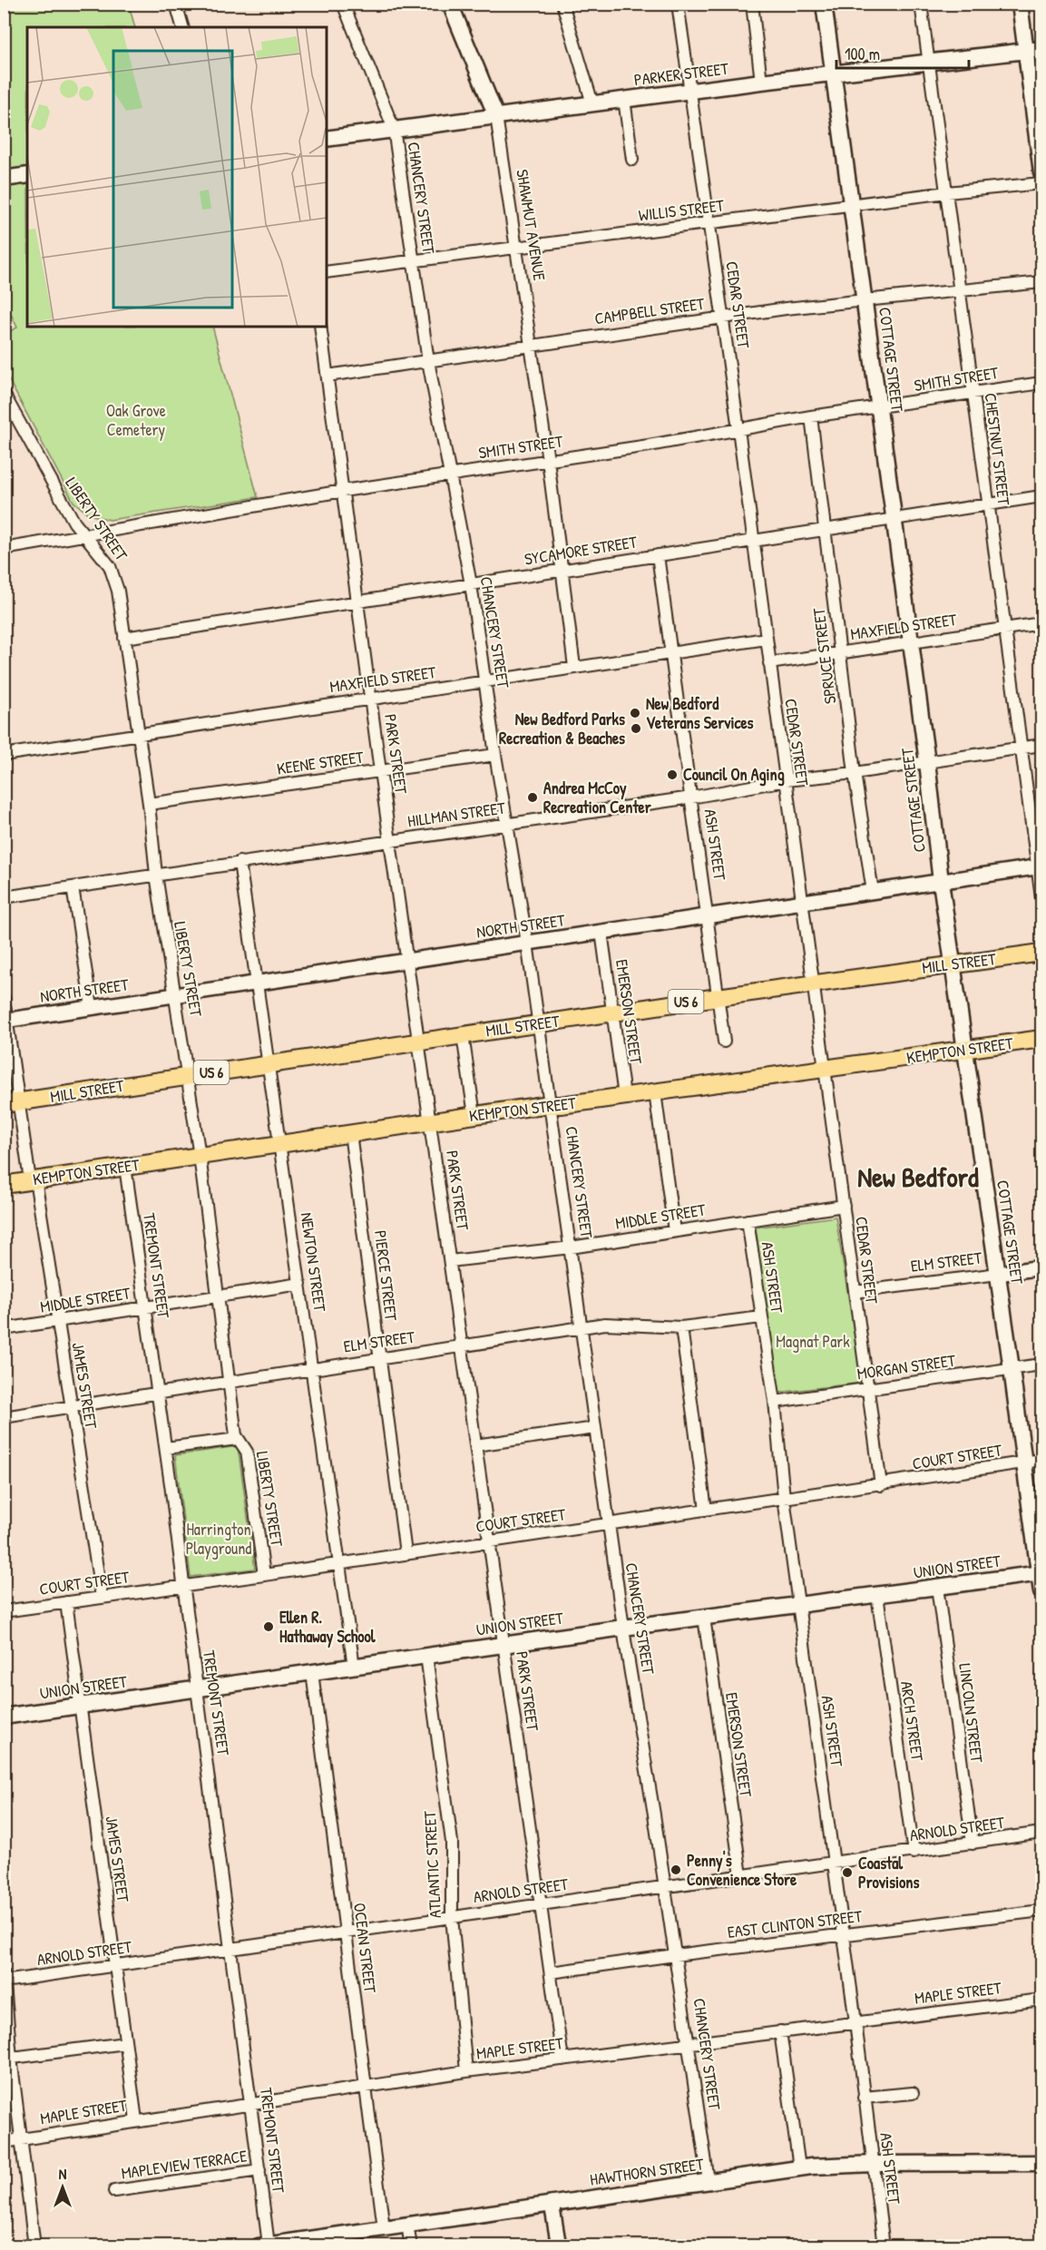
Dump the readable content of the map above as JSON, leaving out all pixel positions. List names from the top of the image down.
{
  "streets": {
    "main road": [
      "PARKER STREET",
      "SHAWMUT AVENUE",
      "COTTAGE STREET",
      "MILL STREET",
      "US 6",
      "KEMPTON STREET",
      "UNION STREET",
      "HAWTHORN STREET"
    ],
    "street": [
      "CHANCERY STREET",
      "WILLIS STREET",
      "CEDAR STREET",
      "CAMPBELL STREET",
      "SMITH STREET",
      "CHESTNUT STREET",
      "LIBERTY STREET",
      "SYCAMORE STREET",
      "MAXFIELD STREET",
      "SPRUCE STREET",
      "PARK STREET",
      "KEENE STREET",
      "HILLMAN STREET",
      "ASH STREET",
      "NORTH STREET",
      "EMERSON STREET",
      "MIDDLE STREET",
      "NEWTON STREET",
      "ELM STREET",
      "TREMONT STREET",
      "PIERCE STREET",
      "MORGAN STREET",
      "JAMES STREET",
      "COURT STREET",
      "LINCOLN STREET",
      "ARCH STREET",
      "ARNOLD STREET",
      "ATLANTIC STREET",
      "EAST CLINTON STREET",
      "OCEAN STREET",
      "MAPLE STREET",
      "MAPLEVIEW TERRACE"
    ]
  },
  "crossings": [
    ["PARKER STREET", "CHANCERY STREET"],
    ["PARKER STREET", "SHAWMUT AVENUE"],
    ["PARKER STREET", "CEDAR STREET"],
    ["PARKER STREET", "COTTAGE STREET"],
    ["PARKER STREET", "CHESTNUT STREET"],
    ["CHANCERY STREET", "WILLIS STREET"],
    ["CHANCERY STREET", "CAMPBELL STREET"],
    ["CHANCERY STREET", "SMITH STREET"],
    ["CHANCERY STREET", "SYCAMORE STREET"],
    ["CHANCERY STREET", "MAXFIELD STREET"],
    ["CHANCERY STREET", "KEENE STREET"],
    ["CHANCERY STREET", "HILLMAN STREET"],
    ["CHANCERY STREET", "NORTH STREET"],
    ["CHANCERY STREET", "MILL STREET"],
    ["CHANCERY STREET", "KEMPTON STREET"],
    ["CHANCERY STREET", "MIDDLE STREET"],
    ["CHANCERY STREET", "ELM STREET"],
    ["CHANCERY STREET", "COURT STREET"],
    ["CHANCERY STREET", "UNION STREET"],
    ["CHANCERY STREET", "ARNOLD STREET"],
    ["CHANCERY STREET", "EAST CLINTON STREET"],
    ["CHANCERY STREET", "MAPLE STREET"],
    ["CHANCERY STREET", "HAWTHORN STREET"],
    ["WILLIS STREET", "SHAWMUT AVENUE"],
    ["WILLIS STREET", "CEDAR STREET"],
    ["WILLIS STREET", "COTTAGE STREET"],
    ["WILLIS STREET", "CHESTNUT STREET"],
    ["SHAWMUT AVENUE", "CAMPBELL STREET"],
    ["SHAWMUT AVENUE", "SMITH STREET"],
    ["CEDAR STREET", "CAMPBELL STREET"],
    ["CEDAR STREET", "SMITH STREET"],
    ["CEDAR STREET", "SYCAMORE STREET"],
    ["CEDAR STREET", "MAXFIELD STREET"],
    ["CEDAR STREET", "HILLMAN STREET"],
    ["CEDAR STREET", "NORTH STREET"],
    ["CEDAR STREET", "MILL STREET"],
    ["CEDAR STREET", "KEMPTON STREET"],
    ["CEDAR STREET", "MIDDLE STREET"],
    ["CEDAR STREET", "ELM STREET"],
    ["CEDAR STREET", "MORGAN STREET"],
    ["CEDAR STREET", "COURT STREET"],
    ["CAMPBELL STREET", "COTTAGE STREET"],
    ["CAMPBELL STREET", "CHESTNUT STREET"],
    ["CAMPBELL STREET", "PARK STREET"],
    ["COTTAGE STREET", "SMITH STREET"],
    ["COTTAGE STREET", "SYCAMORE STREET"],
    ["COTTAGE STREET", "MAXFIELD STREET"],
    ["COTTAGE STREET", "HILLMAN STREET"],
    ["COTTAGE STREET", "NORTH STREET"],
    ["COTTAGE STREET", "MILL STREET"],
    ["COTTAGE STREET", "KEMPTON STREET"],
    ["COTTAGE STREET", "ELM STREET"],
    ["COTTAGE STREET", "MORGAN STREET"],
    ["COTTAGE STREET", "COURT STREET"],
    ["COTTAGE STREET", "UNION STREET"],
    ["SMITH STREET", "CHESTNUT STREET"],
    ["SMITH STREET", "LIBERTY STREET"],
    ["SMITH STREET", "SPRUCE STREET"],
    ["SMITH STREET", "PARK STREET"],
    ["CHESTNUT STREET", "SYCAMORE STREET"],
    ["CHESTNUT STREET", "MAXFIELD STREET"],
    ["CHESTNUT STREET", "HILLMAN STREET"],
    ["CHESTNUT STREET", "NORTH STREET"],
    ["LIBERTY STREET", "SYCAMORE STREET"],
    ["LIBERTY STREET", "MAXFIELD STREET"],
    ["LIBERTY STREET", "KEENE STREET"],
    ["LIBERTY STREET", "HILLMAN STREET"],
    ["LIBERTY STREET", "NORTH STREET"],
    ["LIBERTY STREET", "MILL STREET"],
    ["LIBERTY STREET", "KEMPTON STREET"],
    ["LIBERTY STREET", "MIDDLE STREET"],
    ["LIBERTY STREET", "ELM STREET"],
    ["LIBERTY STREET", "COURT STREET"],
    ["SYCAMORE STREET", "SPRUCE STREET"],
    ["SYCAMORE STREET", "PARK STREET"],
    ["SYCAMORE STREET", "ASH STREET"],
    ["MAXFIELD STREET", "SPRUCE STREET"],
    ["MAXFIELD STREET", "PARK STREET"],
    ["MAXFIELD STREET", "ASH STREET"],
    ["SPRUCE STREET", "HILLMAN STREET"],
    ["SPRUCE STREET", "NORTH STREET"],
    ["PARK STREET", "KEENE STREET"],
    ["PARK STREET", "HILLMAN STREET"],
    ["PARK STREET", "NORTH STREET"],
    ["PARK STREET", "MILL STREET"],
    ["PARK STREET", "KEMPTON STREET"],
    ["PARK STREET", "MIDDLE STREET"],
    ["PARK STREET", "ELM STREET"],
    ["PARK STREET", "COURT STREET"],
    ["PARK STREET", "UNION STREET"],
    ["PARK STREET", "ARNOLD STREET"],
    ["PARK STREET", "EAST CLINTON STREET"],
    ["PARK STREET", "MAPLE STREET"],
    ["HILLMAN STREET", "ASH STREET"],
    ["HILLMAN STREET", "NEWTON STREET"],
    ["ASH STREET", "NORTH STREET"],
    ["ASH STREET", "MILL STREET"],
    ["ASH STREET", "MIDDLE STREET"],
    ["ASH STREET", "ELM STREET"],
    ["ASH STREET", "MORGAN STREET"],
    ["ASH STREET", "COURT STREET"],
    ["ASH STREET", "UNION STREET"],
    ["ASH STREET", "ARNOLD STREET"],
    ["ASH STREET", "EAST CLINTON STREET"],
    ["ASH STREET", "MAPLE STREET"],
    ["ASH STREET", "HAWTHORN STREET"],
    ["NORTH STREET", "EMERSON STREET"],
    ["NORTH STREET", "NEWTON STREET"],
    ["NORTH STREET", "JAMES STREET"],
    ["MILL STREET", "EMERSON STREET"],
    ["MILL STREET", "NEWTON STREET"],
    ["MILL STREET", "JAMES STREET"],
    ["EMERSON STREET", "KEMPTON STREET"],
    ["EMERSON STREET", "UNION STREET"],
    ["EMERSON STREET", "ARNOLD STREET"],
    ["KEMPTON STREET", "NEWTON STREET"],
    ["KEMPTON STREET", "TREMONT STREET"],
    ["KEMPTON STREET", "PIERCE STREET"],
    ["KEMPTON STREET", "JAMES STREET"],
    ["MIDDLE STREET", "NEWTON STREET"],
    ["MIDDLE STREET", "TREMONT STREET"],
    ["MIDDLE STREET", "JAMES STREET"],
    ["NEWTON STREET", "ELM STREET"],
    ["NEWTON STREET", "COURT STREET"],
    ["NEWTON STREET", "UNION STREET"],
    ["ELM STREET", "TREMONT STREET"],
    ["ELM STREET", "PIERCE STREET"],
    ["ELM STREET", "JAMES STREET"],
    ["TREMONT STREET", "COURT STREET"],
    ["TREMONT STREET", "UNION STREET"],
    ["TREMONT STREET", "ARNOLD STREET"],
    ["TREMONT STREET", "MAPLE STREET"],
    ["TREMONT STREET", "MAPLEVIEW TERRACE"],
    ["TREMONT STREET", "HAWTHORN STREET"],
    ["PIERCE STREET", "COURT STREET"],
    ["JAMES STREET", "COURT STREET"],
    ["JAMES STREET", "UNION STREET"],
    ["JAMES STREET", "ARNOLD STREET"],
    ["JAMES STREET", "MAPLE STREET"],
    ["UNION STREET", "LINCOLN STREET"],
    ["UNION STREET", "ARCH STREET"],
    ["UNION STREET", "ATLANTIC STREET"],
    ["UNION STREET", "OCEAN STREET"],
    ["LINCOLN STREET", "ARNOLD STREET"],
    ["ARCH STREET", "ARNOLD STREET"],
    ["ARNOLD STREET", "ATLANTIC STREET"],
    ["ARNOLD STREET", "OCEAN STREET"],
    ["ATLANTIC STREET", "MAPLE STREET"],
    ["OCEAN STREET", "MAPLE STREET"],
    ["OCEAN STREET", "HAWTHORN STREET"]
  ],
  "districts": ["New Bedford"],
  "parks": ["Oak Grove Cemetery", "Magnat Park", "Harrington Playground"],
  "places": [
    "New Bedford Veterans Services",
    "New Bedford Parks Recreation & Beaches",
    "Council On Aging",
    "Andrea McCoy Recreation Center",
    "Ellen R. Hathaway School",
    "Penny's Convenience Store",
    "Coastal Provisions"
  ],
  "scale_bar": "100 m",
  "north": "top"
}
